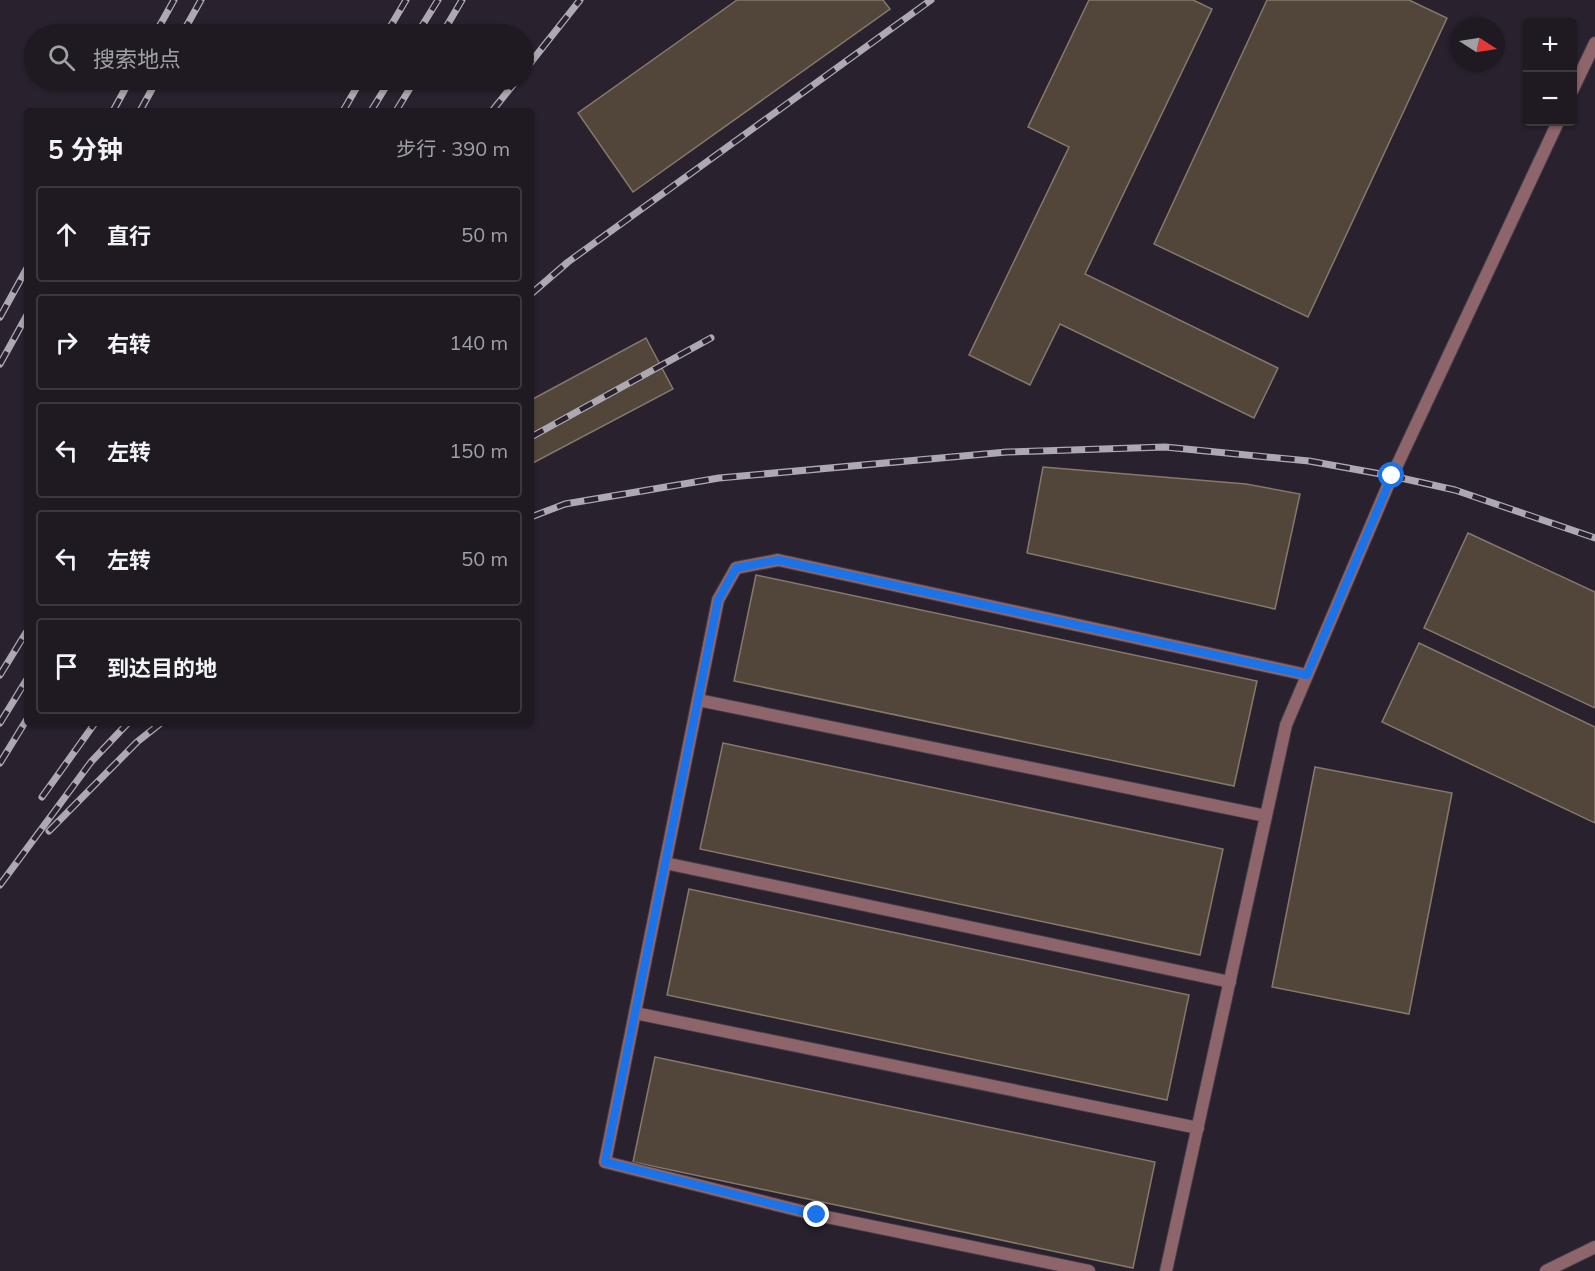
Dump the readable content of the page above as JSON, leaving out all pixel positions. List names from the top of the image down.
{
  "north": "right",
  "page": {
    "map_buttons": ["+", "−"],
    "search": "搜索地点",
    "heading": ["5 分钟", "步行 · 390 m"],
    "list": [
      ["直行", "50 m"],
      ["右转", "140 m"],
      ["左转", "150 m"],
      ["左转", "50 m"],
      "到达目的地"
    ]
  }
}
